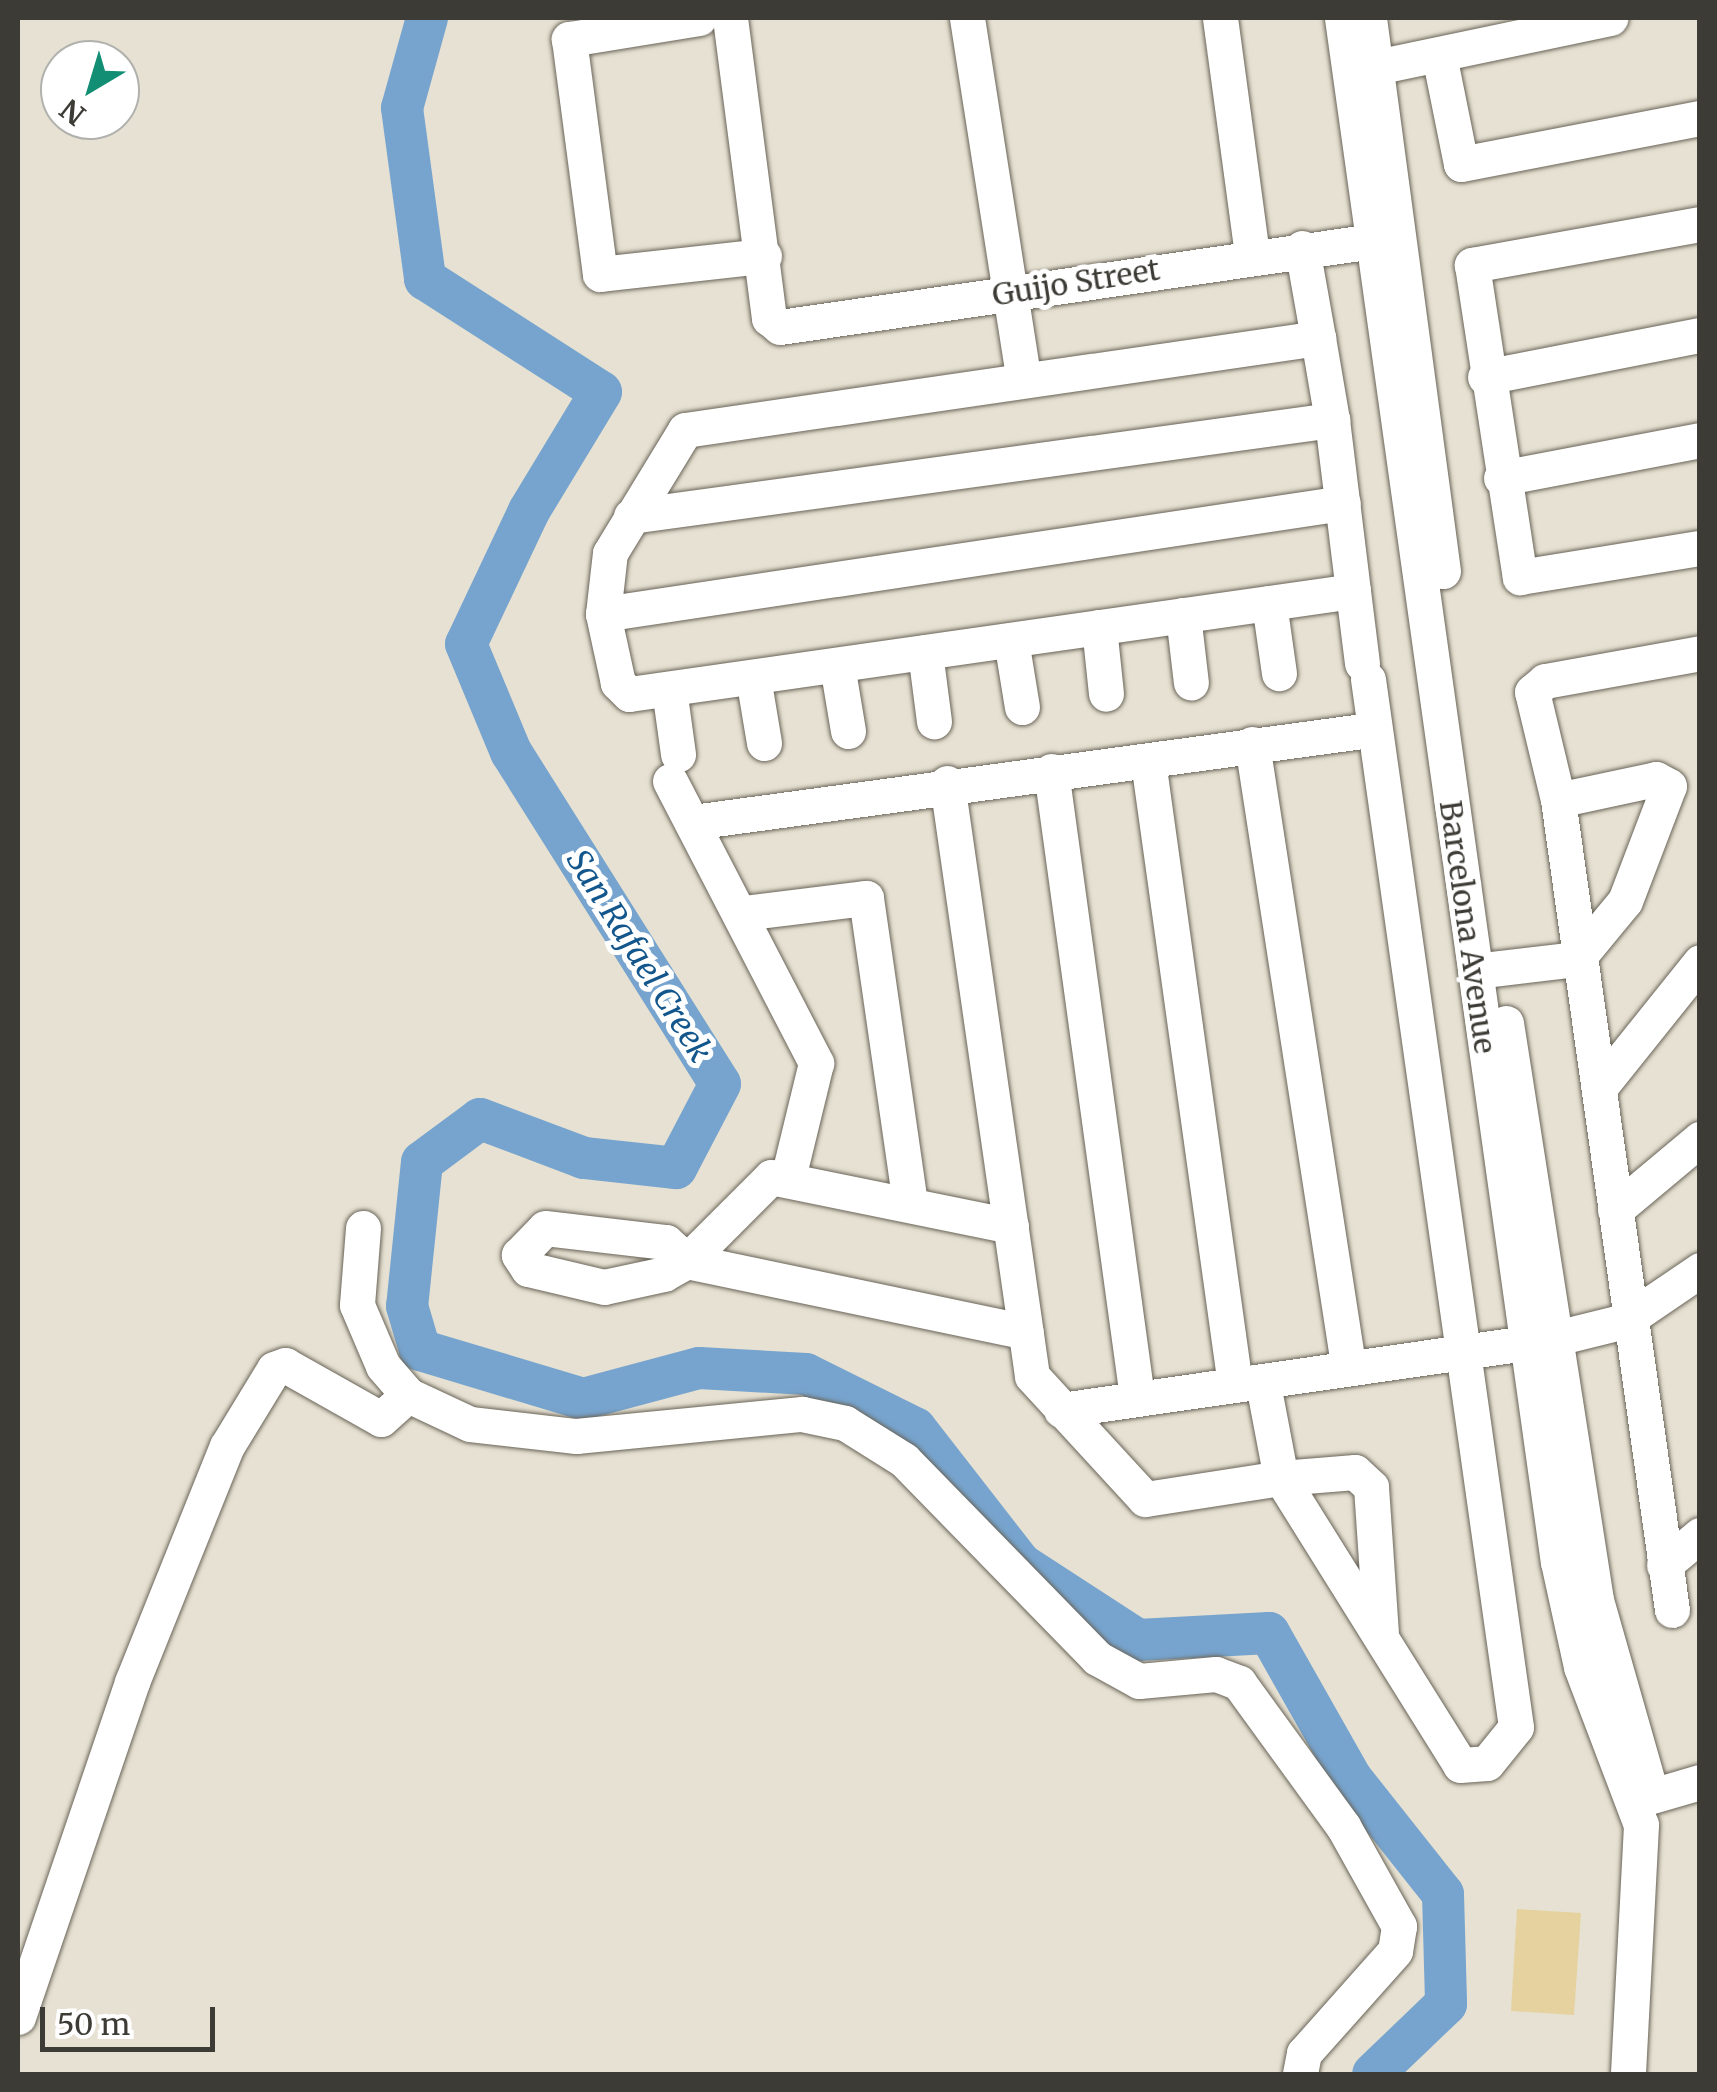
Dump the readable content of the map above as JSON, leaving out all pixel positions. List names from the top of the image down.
{
  "streets": {
    "street": ["Guijo Street", "Barcelona Avenue"]
  },
  "crossings": [
    ["Guijo Street", "Barcelona Avenue"]
  ],
  "water": ["San Rafael Creek"],
  "scale_bar": "50 m",
  "north": "bottom left"
}
